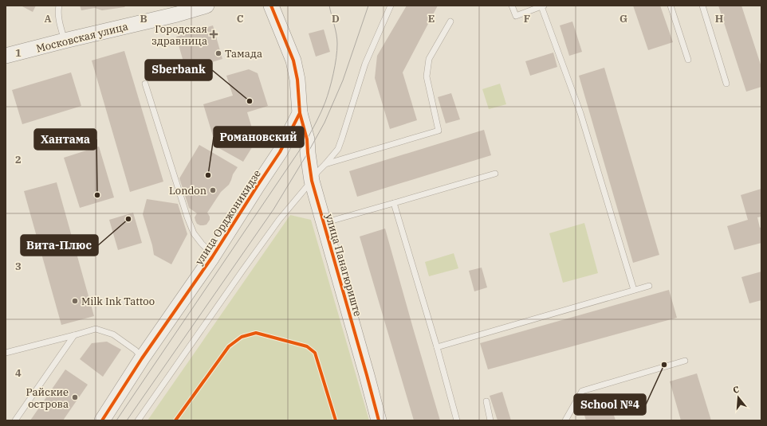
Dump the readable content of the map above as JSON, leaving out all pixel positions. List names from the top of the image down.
{
  "streets": {
    "street": ["Московская улица", "улица Орджоникидзе", "улица Панагюриште"]
  },
  "crossings": [
    ["улица Орджоникидзе", "улица Панагюриште"]
  ],
  "places": {
    "health": ["Городская здравница"],
    "other": [
      "Тамада",
      "Sberbank",
      "Романовский",
      "London",
      "Хантама",
      "Вита-Плюс",
      "Milk Ink Tattoo",
      "School №4",
      "Райские острова"
    ]
  },
  "north": "top",
  "grid": {
    "columns": [
      "A",
      "B",
      "C",
      "D",
      "E",
      "F",
      "G",
      "H"
    ],
    "rows": [
      "1",
      "2",
      "3",
      "4"
    ]
  }
}
